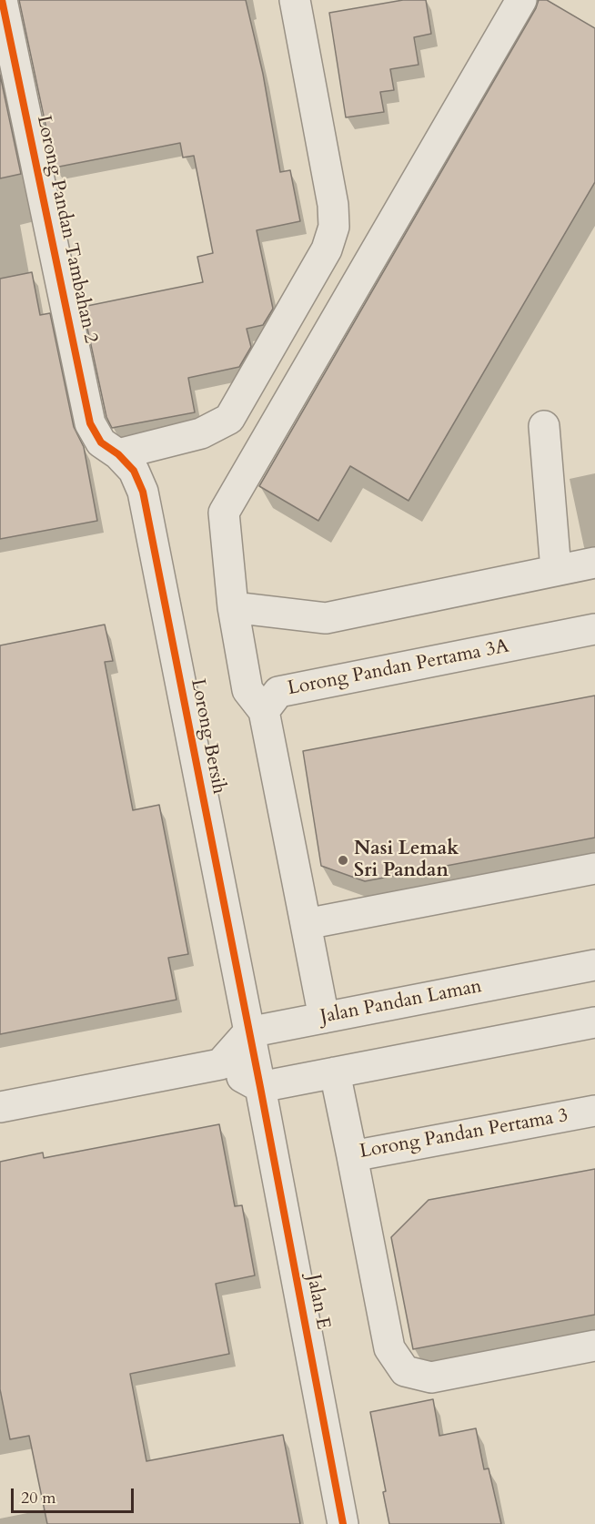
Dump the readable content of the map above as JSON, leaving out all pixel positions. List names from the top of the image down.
{
  "streets": {
    "street": [
      "Lorong Pandan Tambahan 2",
      "Lorong Pandan Pertama 3A",
      "Lorong Bersih",
      "Jalan Pandan Laman",
      "Lorong Pandan Pertama 3",
      "Jalan E"
    ]
  },
  "crossings": [
    ["Lorong Pandan Tambahan 2", "Lorong Bersih"],
    ["Lorong Bersih", "Jalan Pandan Laman"],
    ["Lorong Bersih", "Jalan E"]
  ],
  "places": ["Nasi Lemak Sri Pandan"],
  "scale_bar": "20 m"
}
